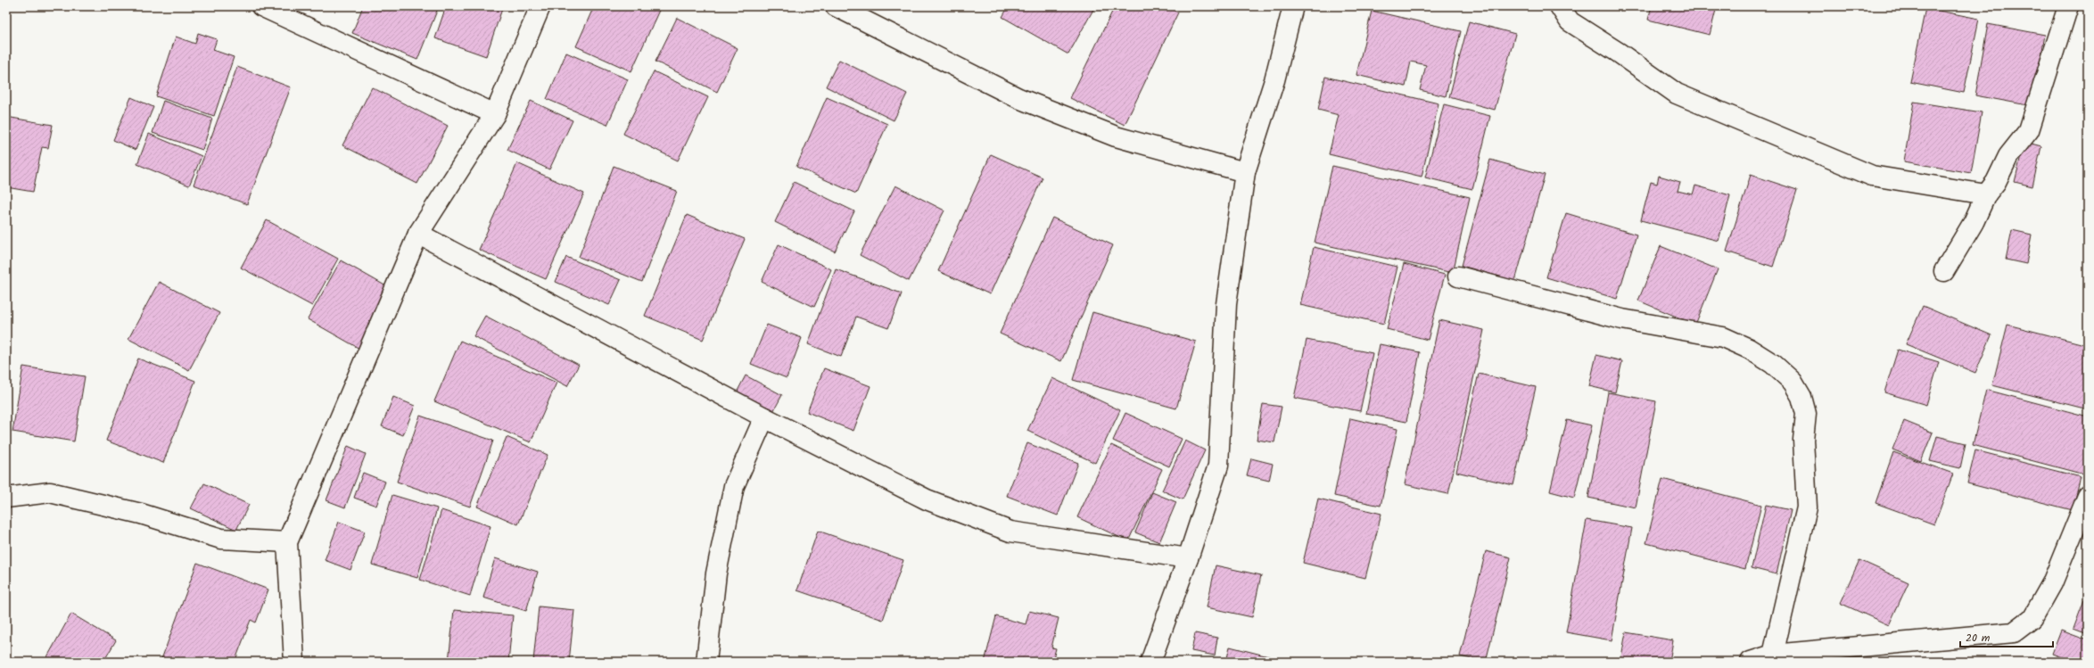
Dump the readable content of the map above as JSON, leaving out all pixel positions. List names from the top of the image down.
{
  "scale_bar": "20 m"
}
